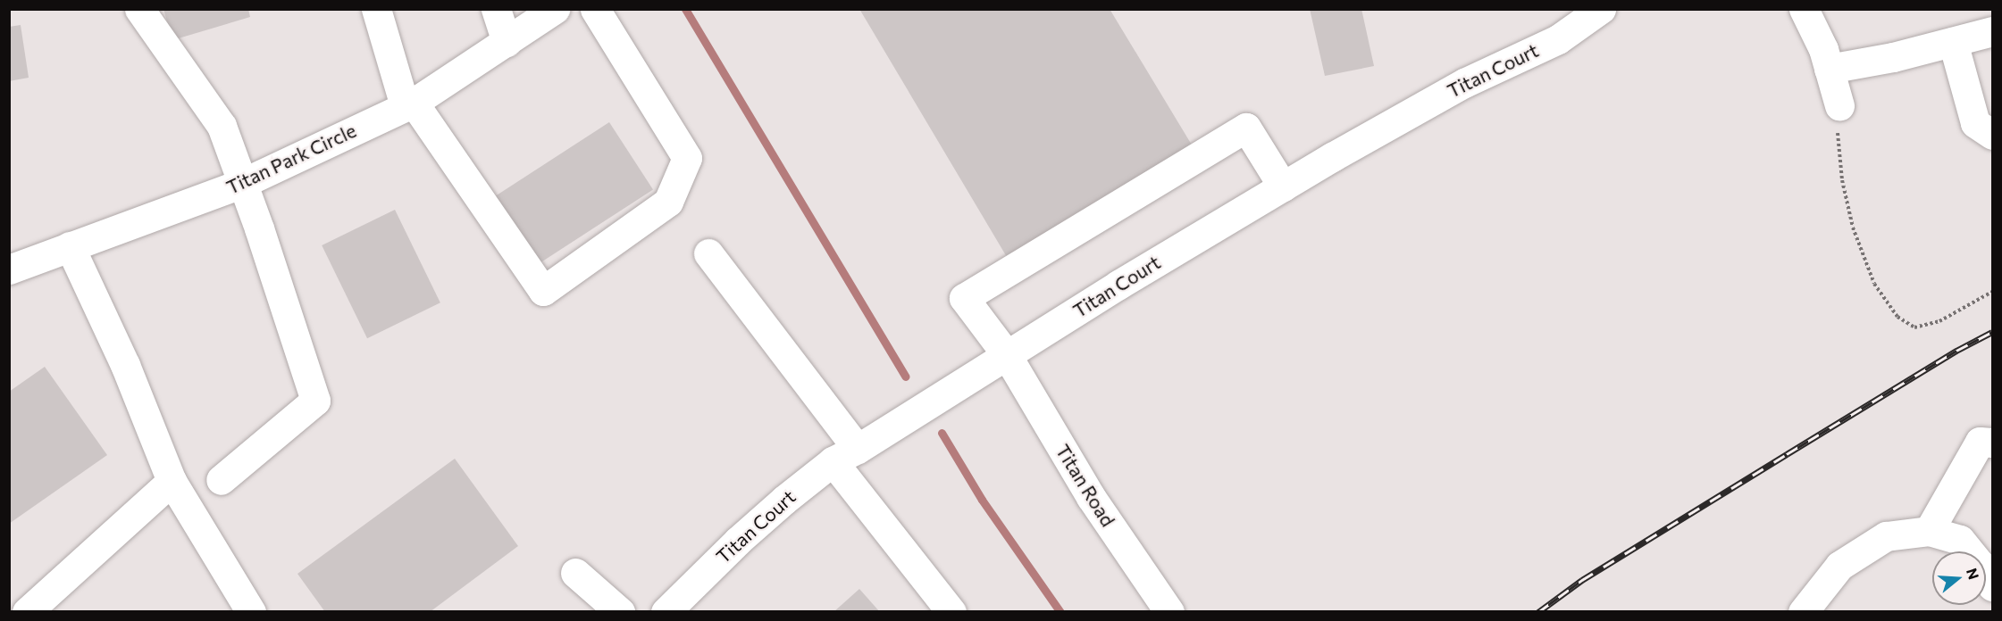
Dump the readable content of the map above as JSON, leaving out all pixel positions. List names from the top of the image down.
{
  "streets": {
    "street": ["Titan Court", "Titan Park Circle", "Titan Road"]
  },
  "crossings": [
    ["Titan Court", "Titan Road"]
  ],
  "north": "right"
}
